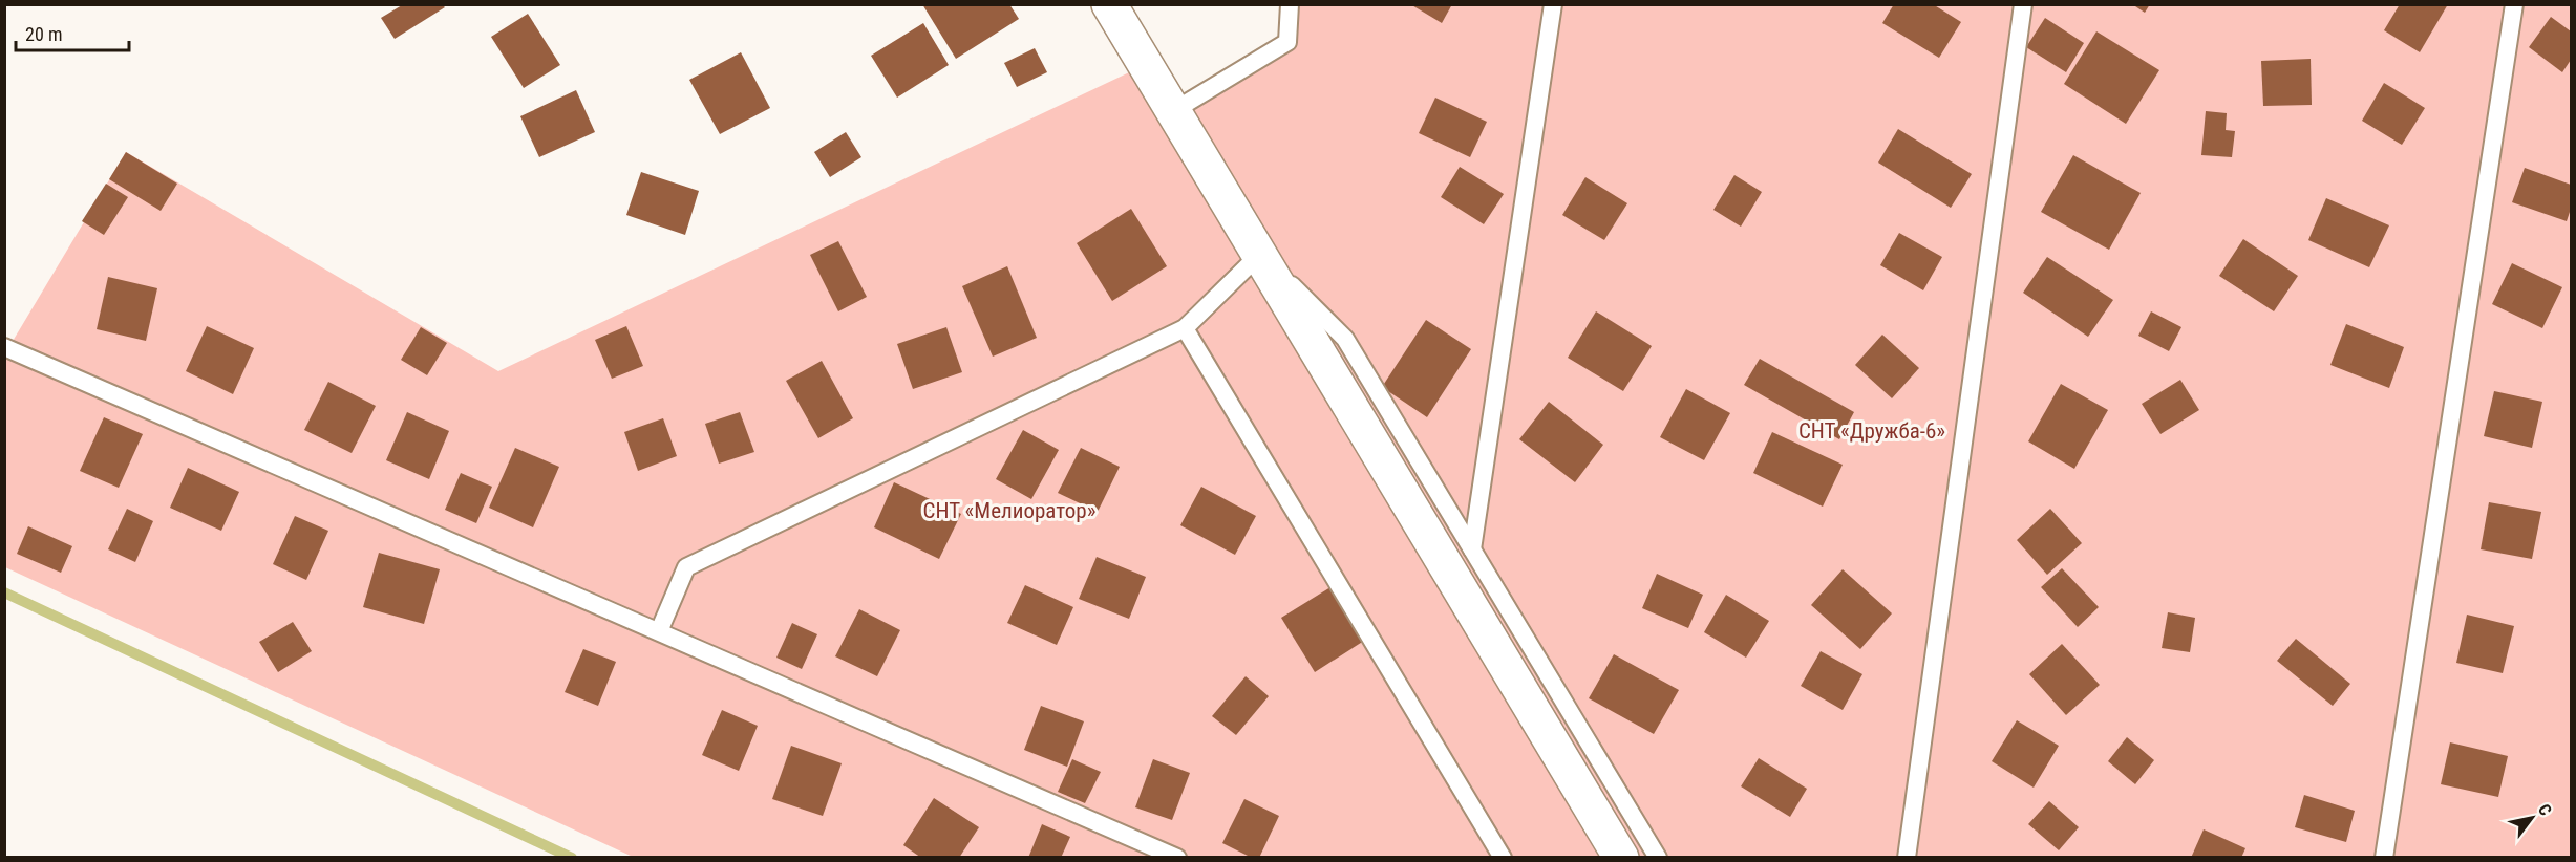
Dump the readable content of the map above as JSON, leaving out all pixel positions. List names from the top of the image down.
{
  "parks": ["СНТ «Дружба-6»", "СНТ «Мелиоратор»"],
  "scale_bar": "20 m",
  "north": "top right"
}
